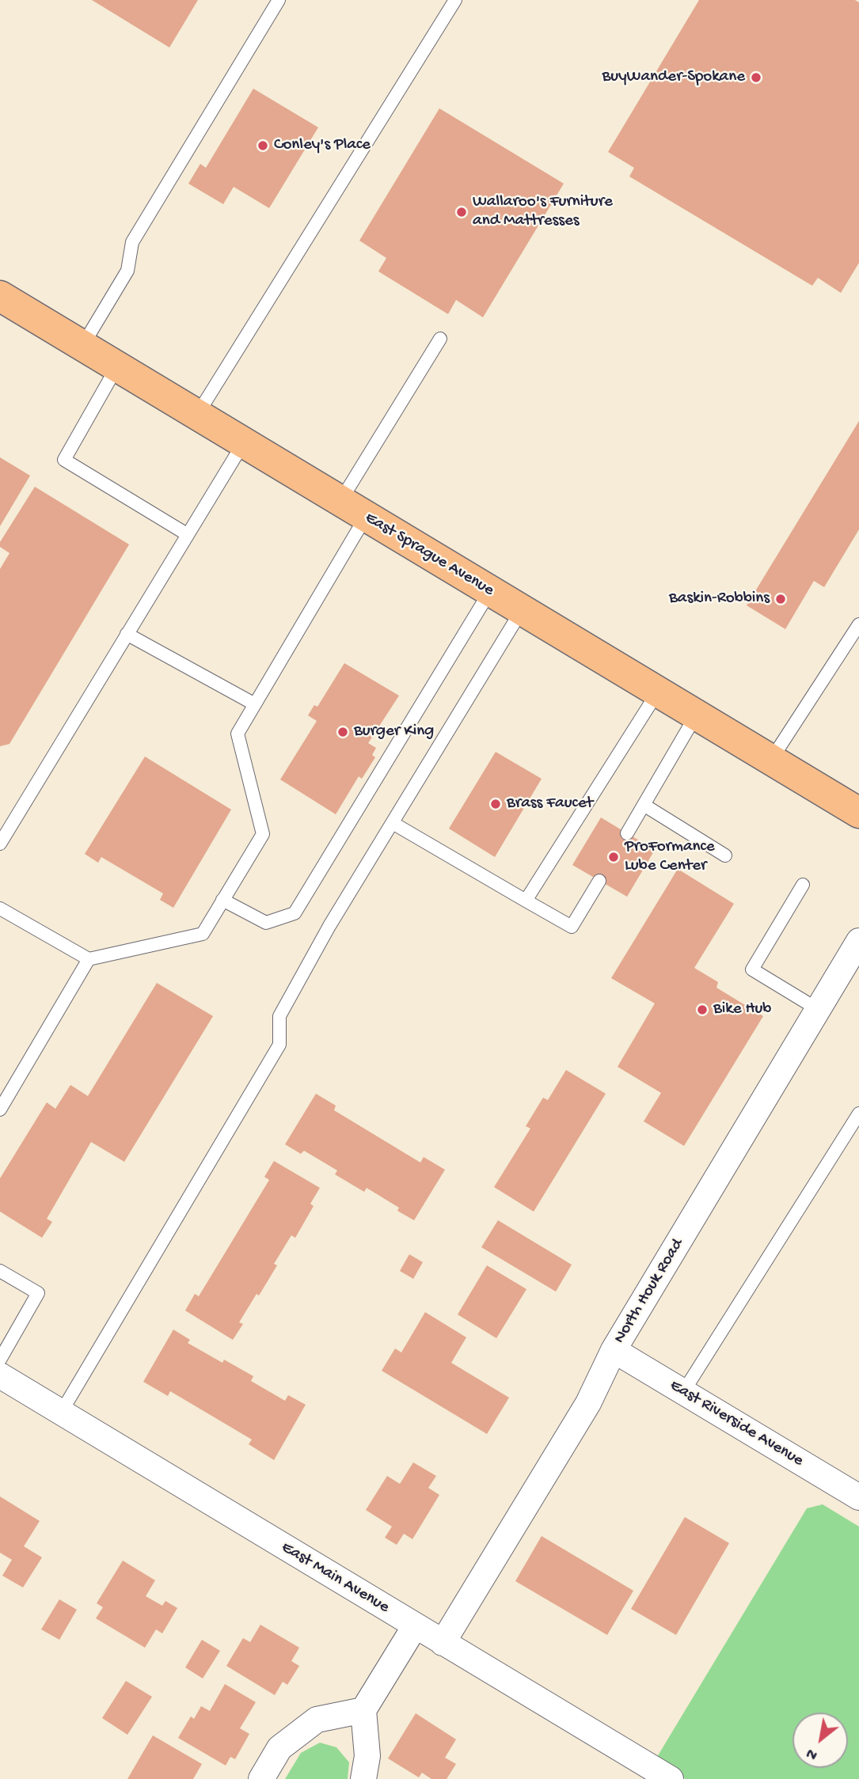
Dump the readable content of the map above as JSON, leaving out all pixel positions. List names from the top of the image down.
{
  "streets": {
    "main road": ["East Sprague Avenue"],
    "street": ["North Houk Road", "East Riverside Avenue", "East Main Avenue"]
  },
  "crossings": [
    ["North Houk Road", "East Riverside Avenue"],
    ["North Houk Road", "East Main Avenue"]
  ],
  "places": [
    "BuyWander-Spokane",
    "Conley's Place",
    "Wallaroo's Furniture and Mattresses",
    "Baskin-Robbins",
    "Burger King",
    "Brass Faucet",
    "ProFormance Lube Center",
    "Bike Hub"
  ],
  "north": "bottom left"
}
